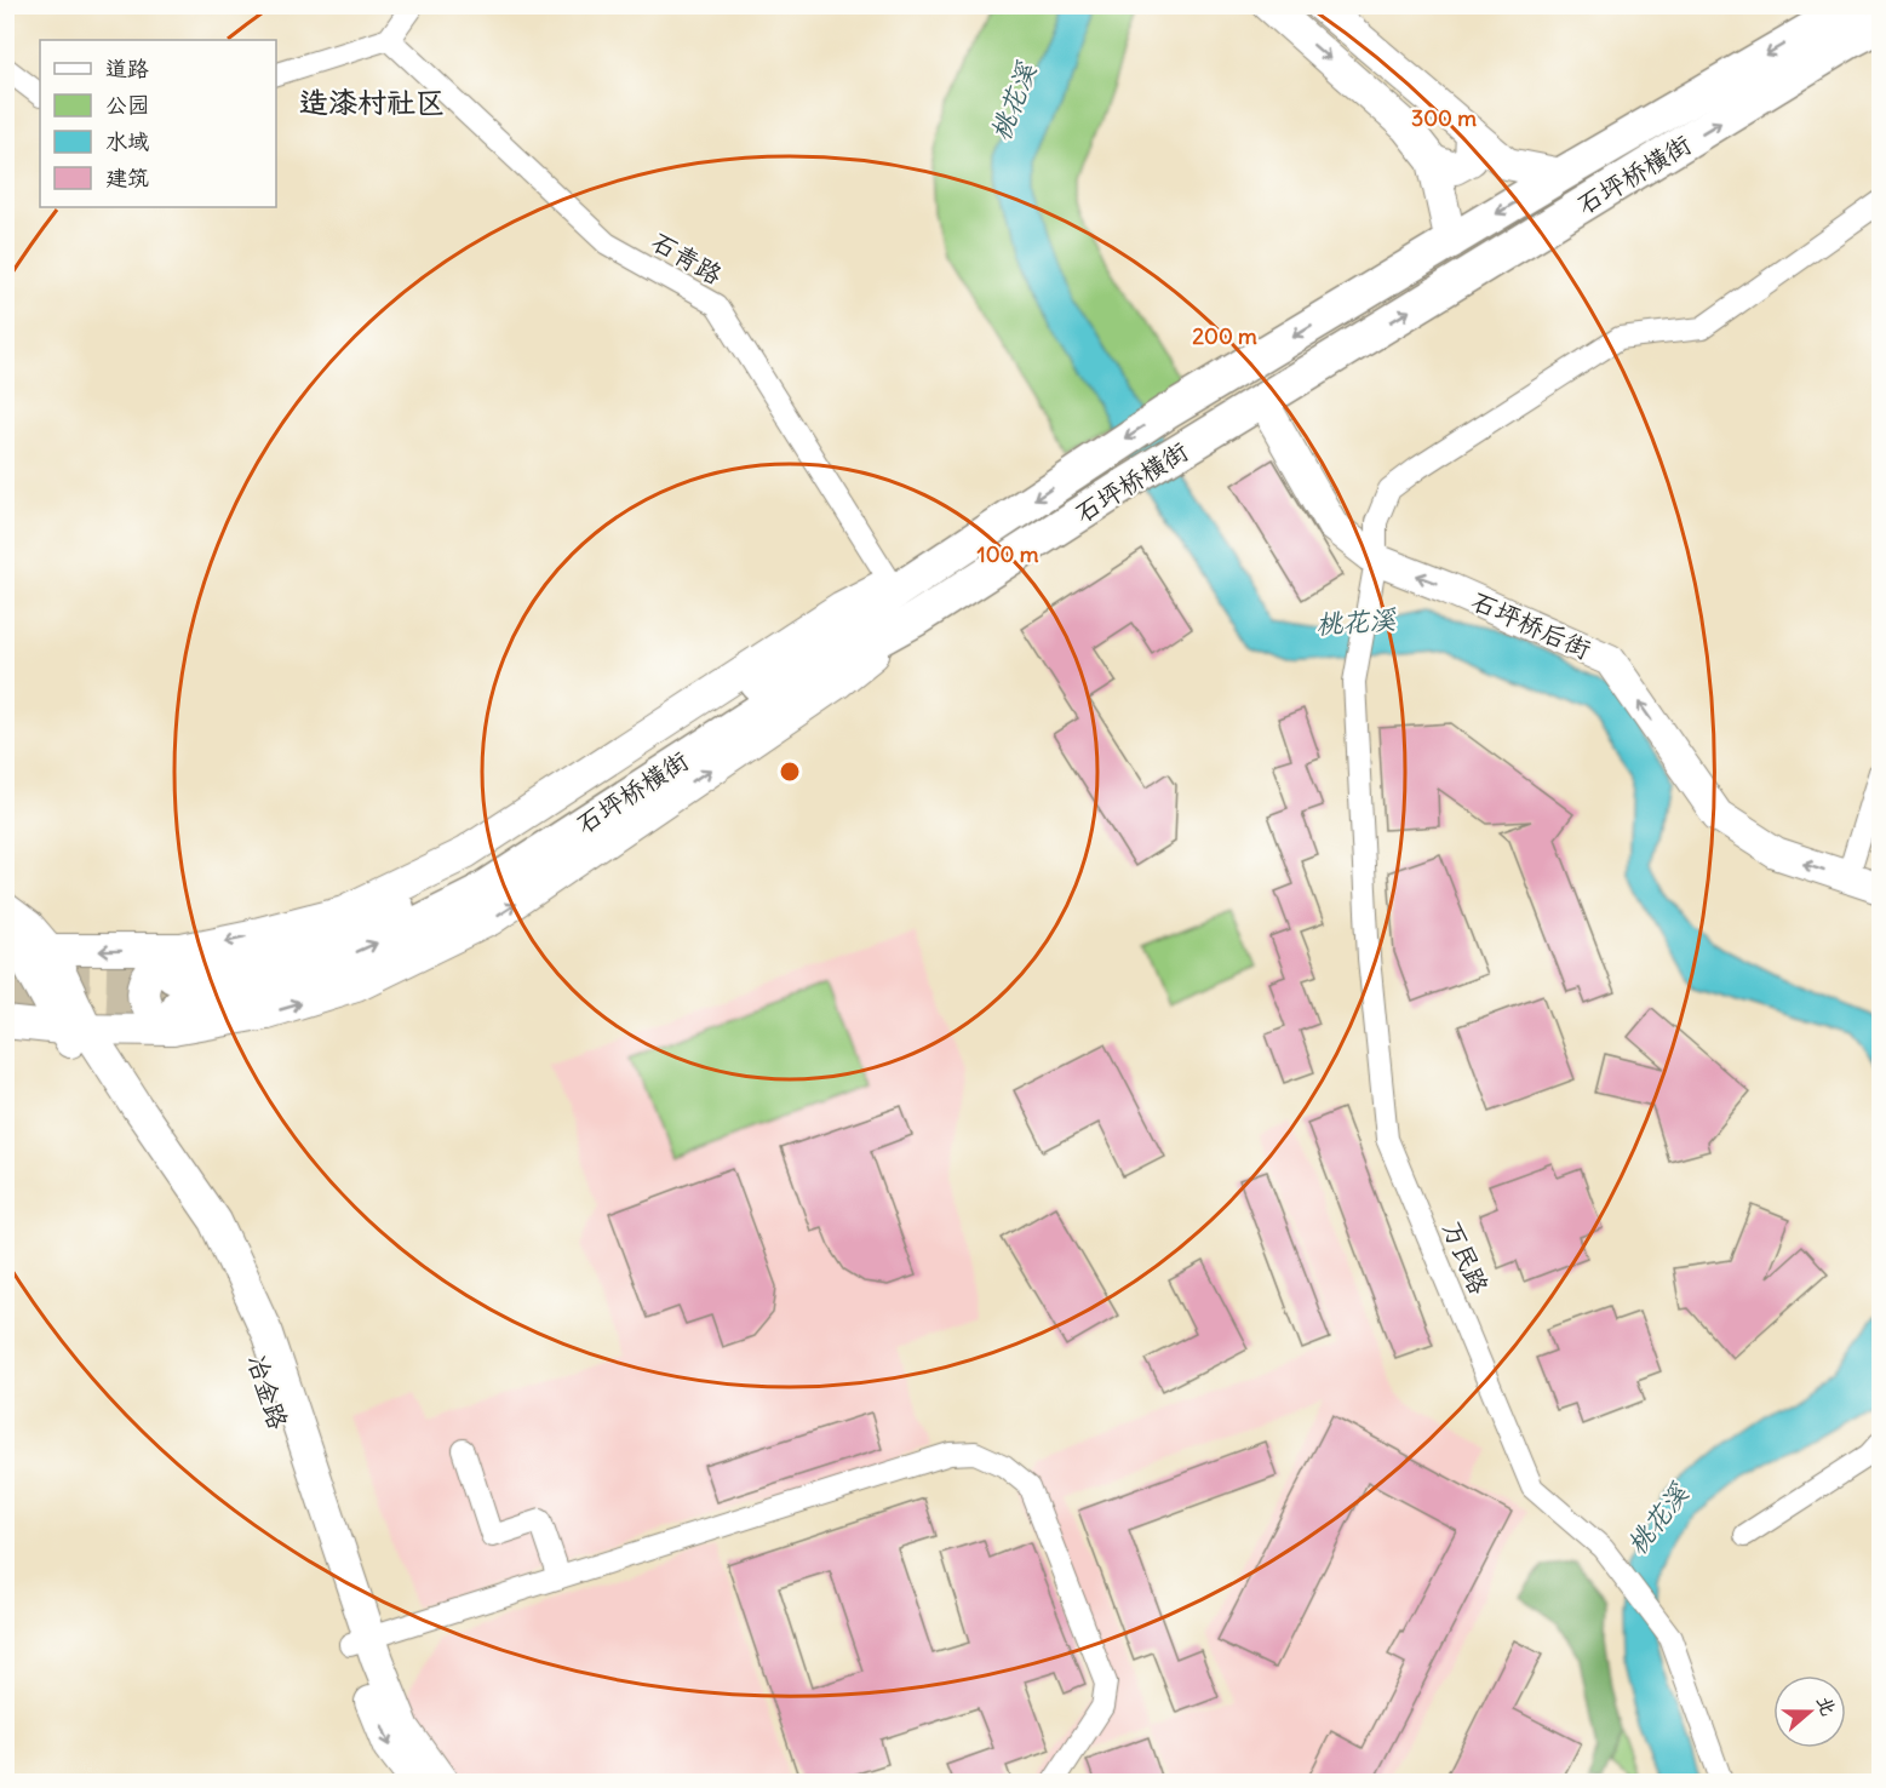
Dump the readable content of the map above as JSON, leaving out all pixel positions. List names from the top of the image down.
{
  "streets": {
    "main road": ["石坪桥横街"],
    "street": [
      "石青路",
      "石坪桥后街",
      "万民路",
      "冶金路"
    ]
  },
  "crossings": [
    ["石坪桥横街", "石坪桥后街"],
    ["石坪桥后街", "万民路"]
  ],
  "one_way": ["石坪桥后街"],
  "districts": ["造漆村社区"],
  "water": ["桃花溪"],
  "legend": [
    "道路",
    "公园",
    "水域",
    "建筑"
  ],
  "north": "right",
  "rings": ["300 m", "200 m", "100 m"]
}
